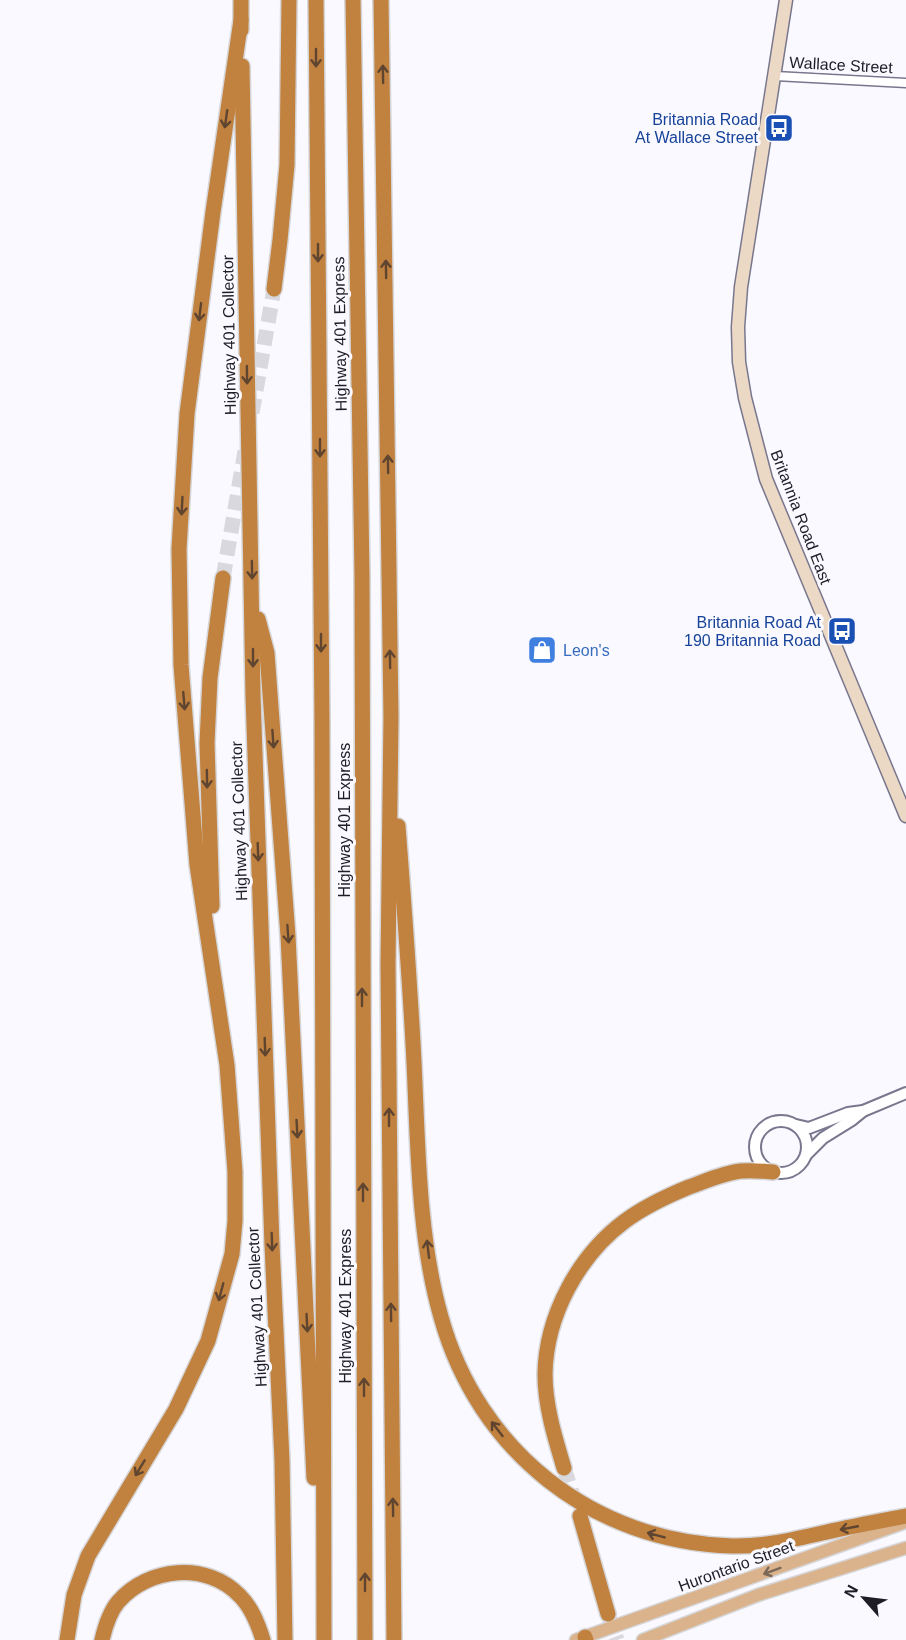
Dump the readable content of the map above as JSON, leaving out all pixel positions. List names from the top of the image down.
{
  "streets": {
    "highway": ["Highway 401 Express", "Highway 401 Collector"],
    "main road": ["Britannia Road East", "Hurontario Street"],
    "street": ["Wallace Street"]
  },
  "crossings": [
    ["Wallace Street", "Britannia Road East"]
  ],
  "places": {
    "bus stop": ["Britannia Road At Wallace Street", "Britannia Road At 190 Britannia Road"],
    "shop": ["Leon's"]
  },
  "north": "top left"
}
